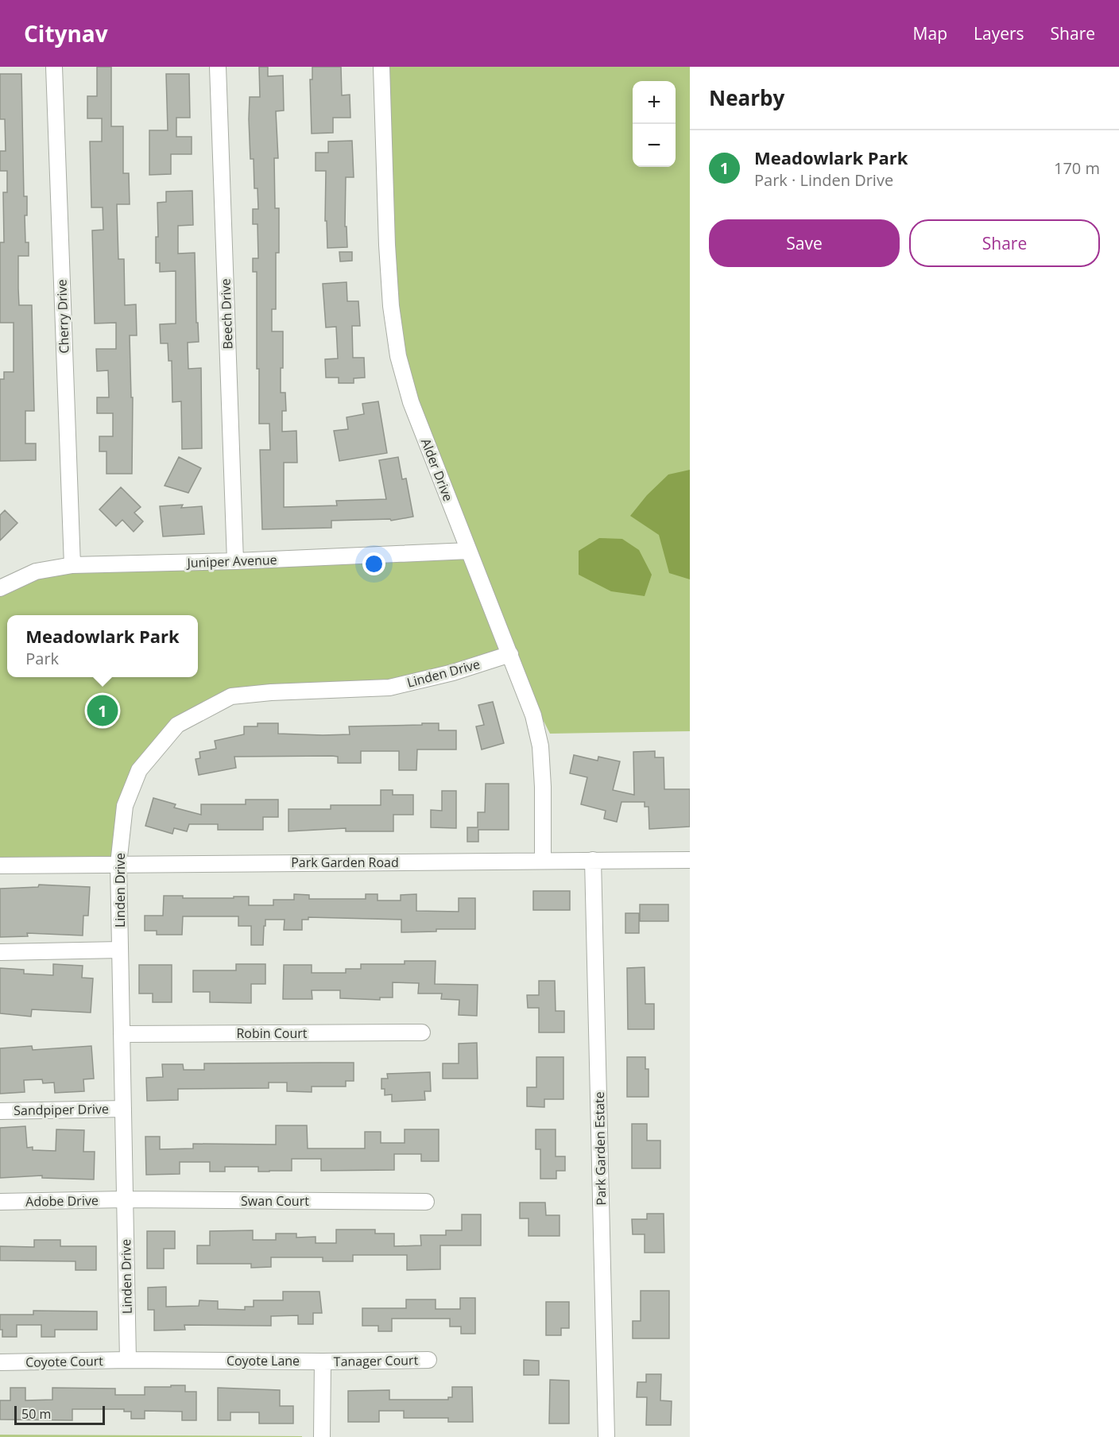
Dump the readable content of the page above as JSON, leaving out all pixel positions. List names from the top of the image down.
{
  "streets": {
    "street": [
      "Beech Drive",
      "Cherry Drive",
      "Alder Drive",
      "Juniper Avenue",
      "Linden Drive",
      "Park Garden Road",
      "Robin Court",
      "Sandpiper Drive",
      "Park Garden Estate",
      "Adobe Drive",
      "Swan Court",
      "Coyote Lane",
      "Tanager Court",
      "Coyote Court"
    ]
  },
  "crossings": [
    ["Beech Drive", "Juniper Avenue"],
    ["Cherry Drive", "Juniper Avenue"],
    ["Alder Drive", "Juniper Avenue"],
    ["Alder Drive", "Linden Drive"],
    ["Alder Drive", "Park Garden Road"],
    ["Linden Drive", "Park Garden Road"],
    ["Linden Drive", "Robin Court"],
    ["Linden Drive", "Sandpiper Drive"],
    ["Linden Drive", "Adobe Drive"],
    ["Linden Drive", "Swan Court"],
    ["Linden Drive", "Coyote Lane"],
    ["Linden Drive", "Coyote Court"],
    ["Park Garden Road", "Park Garden Estate"],
    ["Adobe Drive", "Swan Court"],
    ["Coyote Lane", "Tanager Court"],
    ["Coyote Lane", "Coyote Court"]
  ],
  "scale_bar": "50 m",
  "page": {
    "header": "Citynav",
    "nav": ["Map", "Layers", "Share"],
    "heading": "Nearby",
    "map_buttons": ["+", "−"],
    "list": [
      {
        "mark": "1",
        "name": "Meadowlark Park",
        "note": "Park · Linden Drive",
        "value": "170 m"
      }
    ],
    "buttons": ["Save", "Share"],
    "popup": ["Meadowlark Park", "Park"],
    "pins": "1",
    "scale": "50 m"
  }
}
